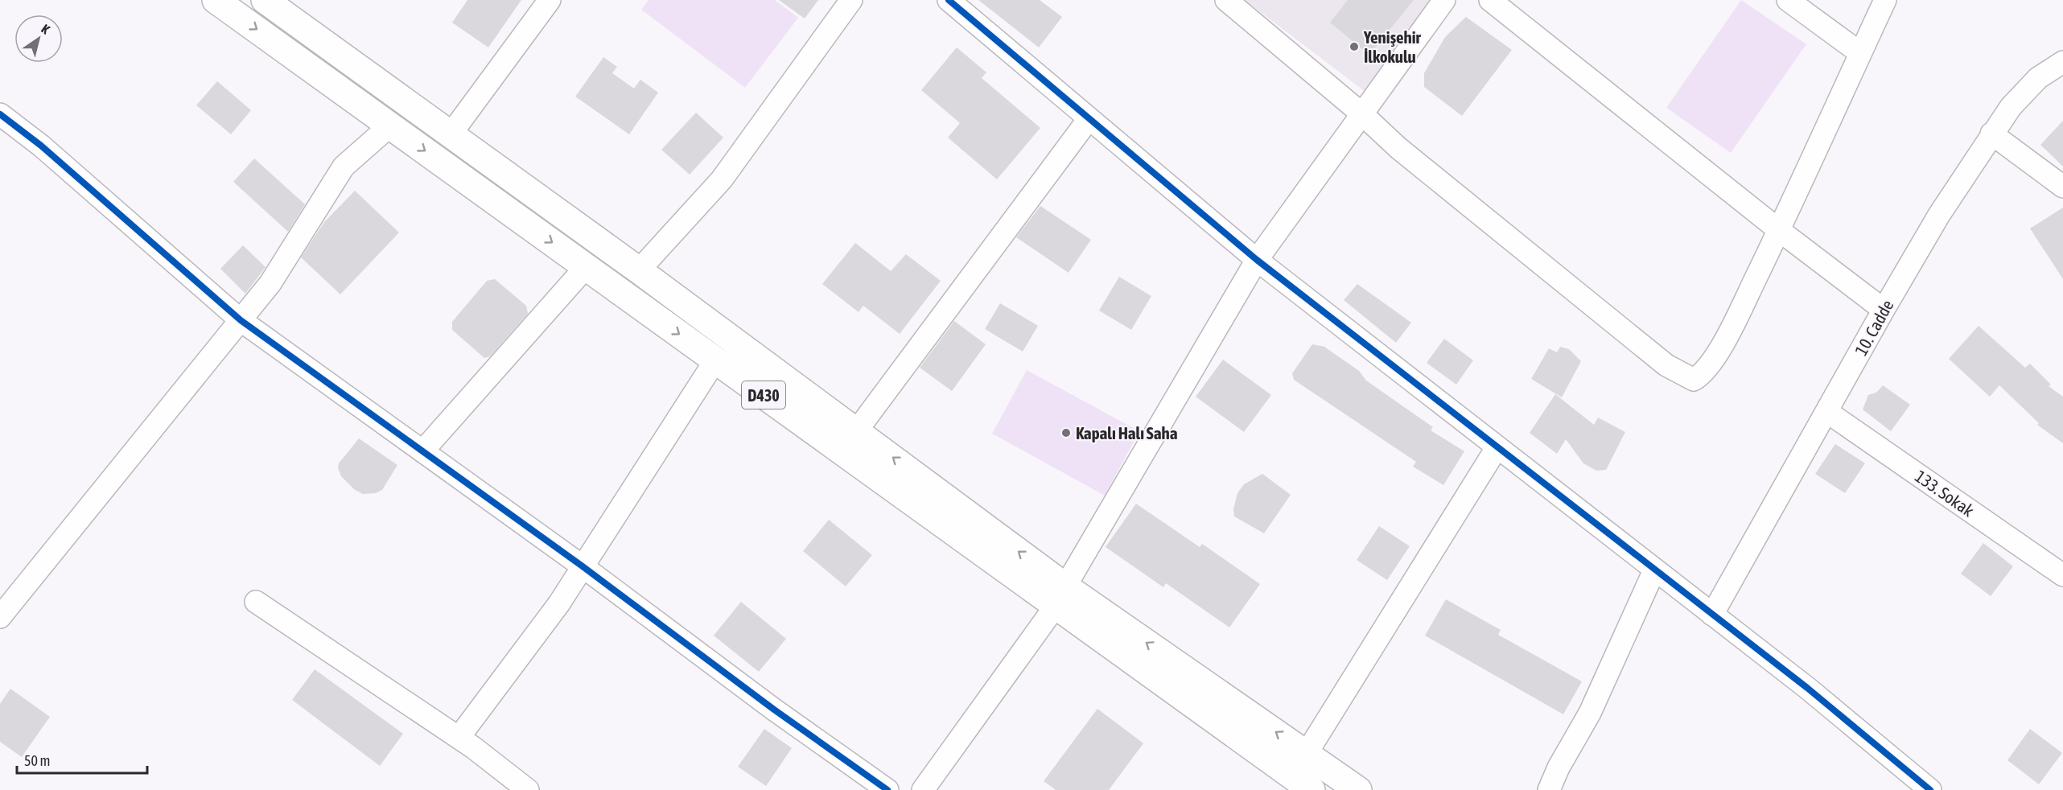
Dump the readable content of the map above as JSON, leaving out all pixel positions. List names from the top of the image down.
{
  "streets": {
    "highway": ["D430"],
    "street": ["10. Cadde", "133. Sokak"]
  },
  "crossings": [
    ["10. Cadde", "133. Sokak"]
  ],
  "places": ["Yenişehir İlkokulu", "Kapalı Halı Saha"],
  "scale_bar": "50 m",
  "north": "top right"
}
